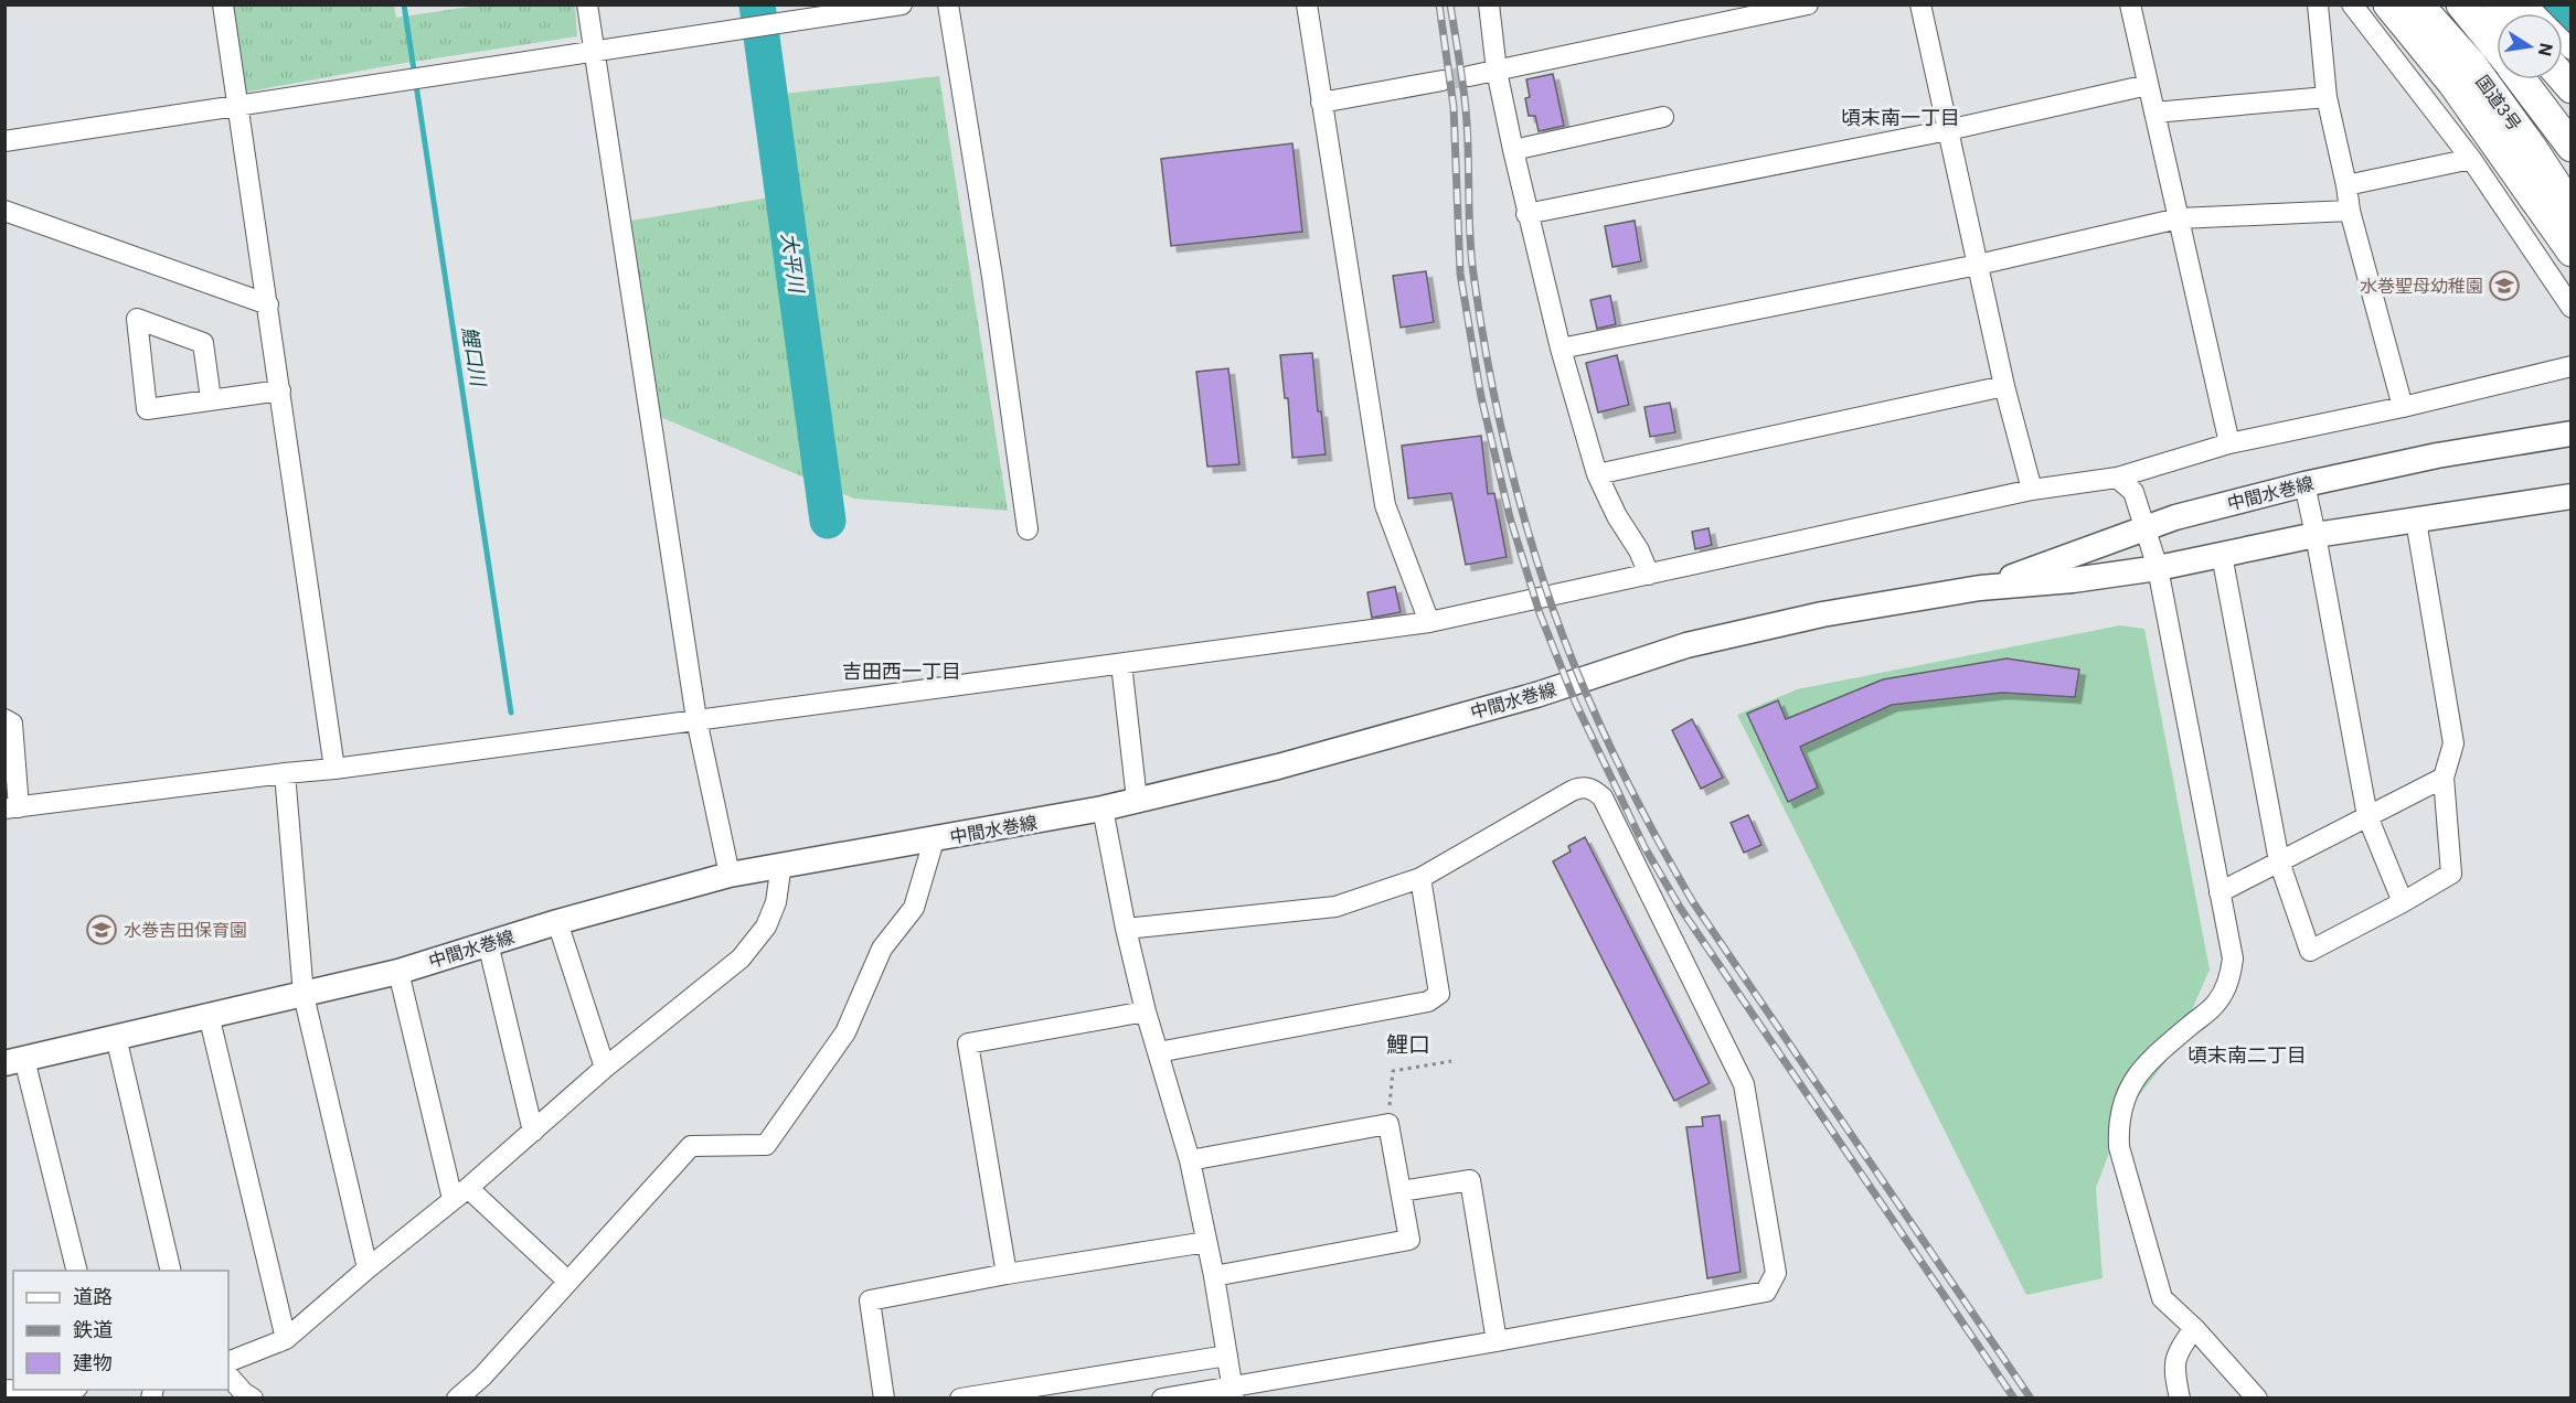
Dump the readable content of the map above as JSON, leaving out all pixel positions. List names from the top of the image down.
{
  "streets": {
    "highway": ["国道3号"],
    "main road": ["中間水巻線"]
  },
  "districts": [
    "頃末南一丁目",
    "吉田西一丁目",
    "鯉口",
    "頃末南二丁目"
  ],
  "water": ["大平川", "鯉口川"],
  "places": {
    "school or university": ["水巻聖母幼稚園", "水巻吉田保育園"]
  },
  "legend": ["道路", "鉄道", "建物"],
  "north": "right"
}
